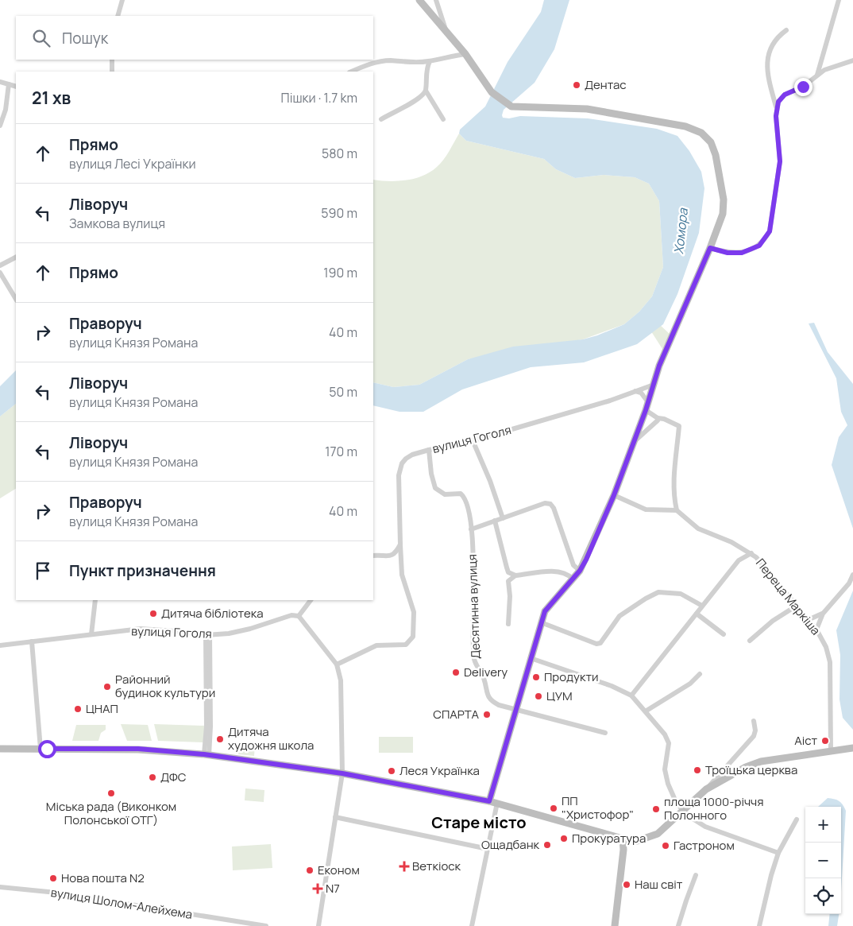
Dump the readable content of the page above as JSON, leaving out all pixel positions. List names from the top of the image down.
{
  "streets": {
    "street": [
      "вулиця Гоголя",
      "Переца Маркіша",
      "Десятинна вулиця",
      "вулиця Шолом-Алейхема"
    ]
  },
  "crossings": [
    ["вулиця Гоголя", "Десятинна вулиця"]
  ],
  "districts": ["Старе місто"],
  "water": ["Хомора"],
  "places": {
    "other": [
      "Дентас",
      "Дитяча бібліотека",
      "Delivery",
      "Продукти",
      "Районний будинок культури",
      "ЦУМ",
      "ЦНАП",
      "СПАРТА",
      "Дитяча художня школа",
      "Аіст",
      "Троїцька церква",
      "Леся Українка",
      "ДФС",
      "Міська рада (Виконком Полонської ОТГ)",
      "ПП \"Христофор\"",
      "площа 1000-річчя Полонного",
      "Прокуратура",
      "Ощадбанк",
      "Гастроном",
      "Економ",
      "Нова пошта N2",
      "Наш світ"
    ],
    "health": ["Веткіоск", "N7"]
  },
  "page": {
    "search": "Пошук",
    "heading": ["21 хв", "Пішки · 1.7 km"],
    "list": [
      ["Прямо", "вулиця Лесі Українки", "580 m"],
      ["Ліворуч", "Замкова вулиця", "590 m"],
      ["Прямо", "190 m"],
      ["Праворуч", "вулиця Князя Романа", "40 m"],
      ["Ліворуч", "вулиця Князя Романа", "50 m"],
      ["Ліворуч", "вулиця Князя Романа", "170 m"],
      ["Праворуч", "вулиця Князя Романа", "40 m"],
      "Пункт призначення"
    ],
    "map_buttons": ["+", "−"]
  }
}
